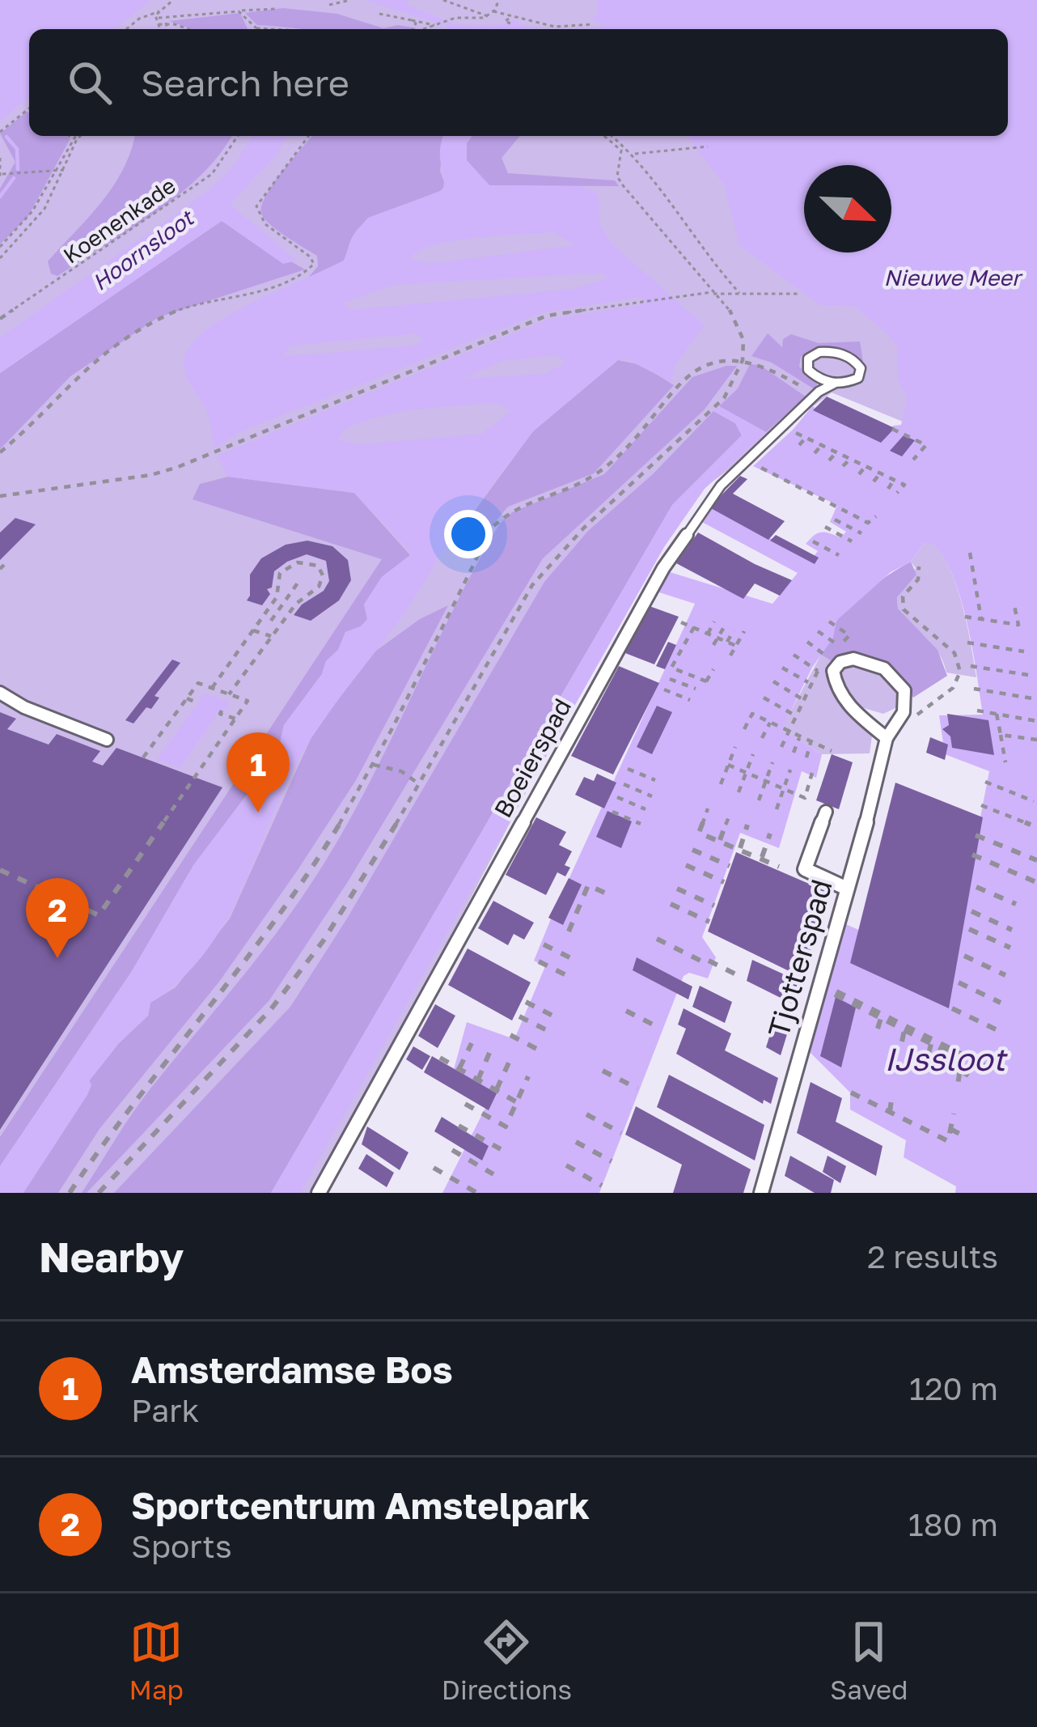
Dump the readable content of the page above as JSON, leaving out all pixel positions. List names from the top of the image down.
{
  "streets": {
    "lane": ["Boeierspad", "Tjotterspad"],
    "path": ["Koenenkade"]
  },
  "water": ["Hoornsloot", "Nieuwe Meer", "IJssloot"],
  "north": "bottom right",
  "page": {
    "search": "Search here",
    "pins": ["1", "2"],
    "heading": ["Nearby", "2 results"],
    "list": [
      {
        "mark": "1",
        "name": "Amsterdamse Bos",
        "note": "Park",
        "value": "120 m"
      },
      {
        "mark": "2",
        "name": "Sportcentrum Amstelpark",
        "note": "Sports",
        "value": "180 m"
      }
    ],
    "nav": ["Map", "Directions", "Saved"]
  }
}
